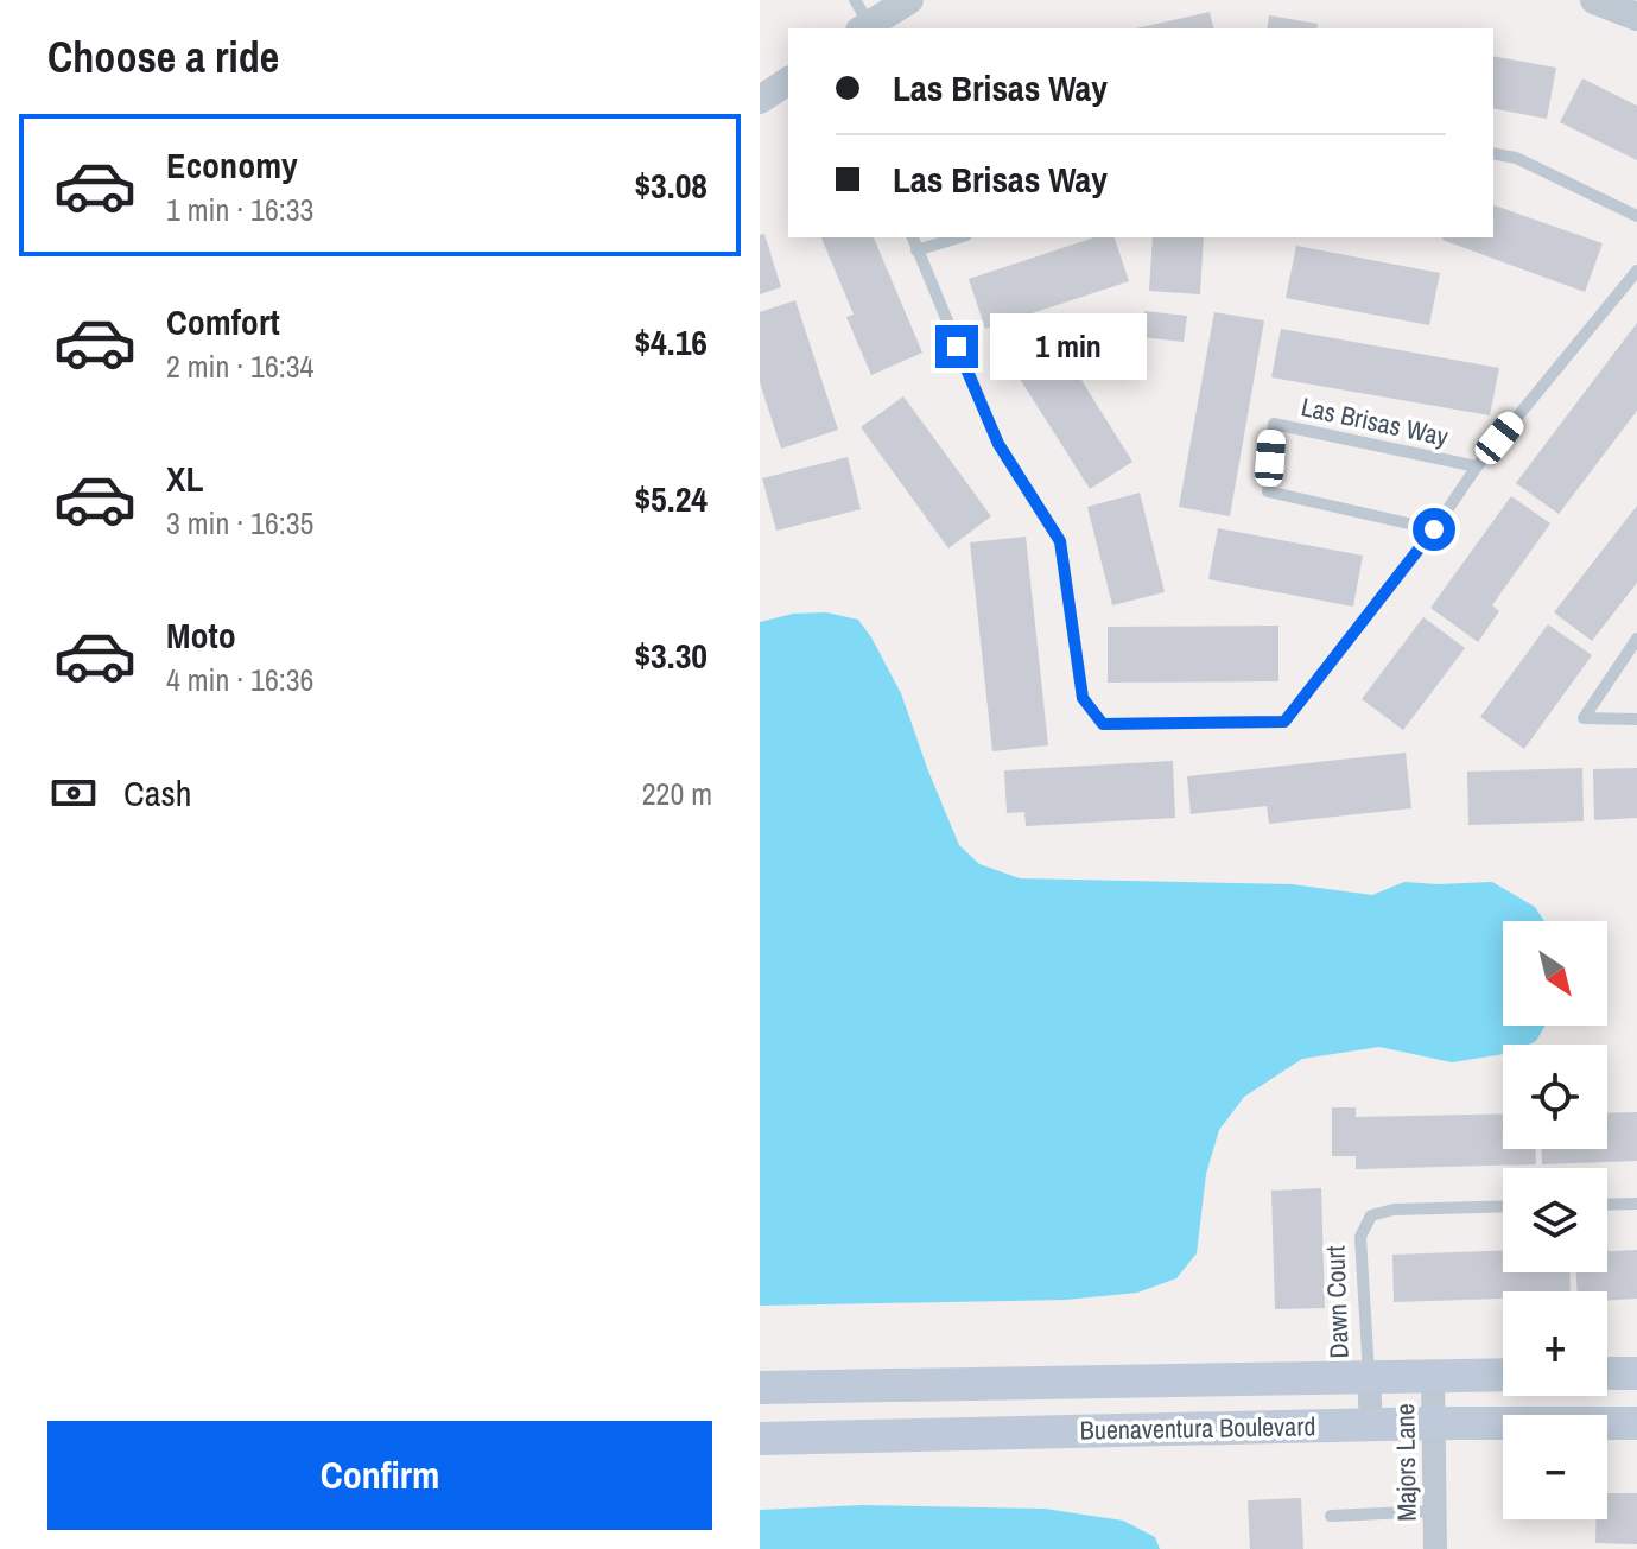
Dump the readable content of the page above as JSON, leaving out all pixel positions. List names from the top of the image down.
{
  "streets": {
    "main road": ["Buenaventura Boulevard"],
    "street": ["Dawn Court", "Majors Lane"],
    "lane": ["Las Brisas Way"]
  },
  "crossings": [
    ["Dawn Court", "Buenaventura Boulevard"],
    ["Buenaventura Boulevard", "Majors Lane"]
  ],
  "north": "bottom right",
  "page": {
    "heading": "Choose a ride",
    "banner": ["Las Brisas Way", "Las Brisas Way"],
    "list": [
      {
        "name": "Economy",
        "note": "1 min · 16:33",
        "value": "$3.08"
      },
      {
        "name": "Comfort",
        "note": "2 min · 16:34",
        "value": "$4.16"
      },
      {
        "name": "XL",
        "note": "3 min · 16:35",
        "value": "$5.24"
      },
      {
        "name": "Moto",
        "note": "4 min · 16:36",
        "value": "$3.30"
      }
    ],
    "bubble": "1 min",
    "pay": ["Cash", "220 m"],
    "map_buttons": ["+", "−"],
    "buttons": "Confirm"
  }
}
